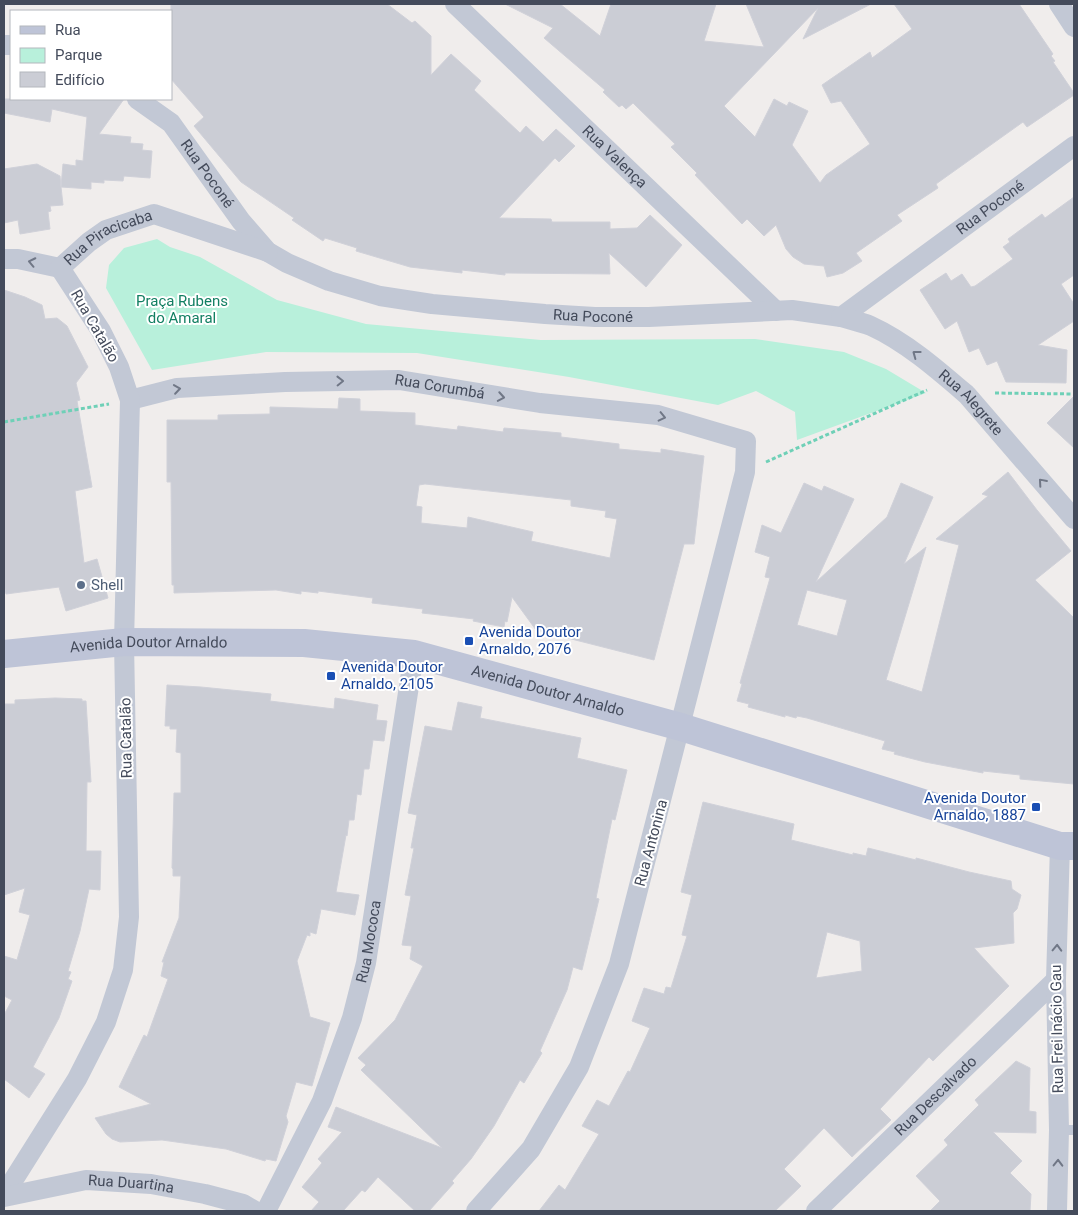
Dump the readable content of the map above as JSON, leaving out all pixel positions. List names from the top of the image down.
{
  "streets": {
    "main road": ["Avenida Doutor Arnaldo"],
    "street": [
      "Rua Valença",
      "Rua Poconé",
      "Rua Piracicaba",
      "Rua Catalão",
      "Rua Corumbá",
      "Rua Alegrete",
      "Rua Antonina",
      "Rua Mococa",
      "Rua Frei Inácio Gau",
      "Rua Descalvado",
      "Rua Duartina"
    ]
  },
  "crossings": [
    ["Rua Valença", "Rua Poconé"],
    ["Rua Poconé", "Rua Piracicaba"],
    ["Rua Poconé", "Rua Alegrete"],
    ["Rua Piracicaba", "Rua Catalão"],
    ["Rua Catalão", "Rua Corumbá"],
    ["Rua Catalão", "Avenida Doutor Arnaldo"],
    ["Rua Catalão", "Rua Duartina"],
    ["Rua Corumbá", "Rua Antonina"],
    ["Avenida Doutor Arnaldo", "Rua Antonina"],
    ["Avenida Doutor Arnaldo", "Rua Mococa"],
    ["Avenida Doutor Arnaldo", "Rua Frei Inácio Gau"],
    ["Rua Frei Inácio Gau", "Rua Descalvado"]
  ],
  "one_way": ["Rua Corumbá", "Rua Alegrete", "Rua Frei Inácio Gau"],
  "parks": ["Praça Rubens do Amaral"],
  "places": {
    "other": ["Shell"],
    "transit": ["Avenida Doutor Arnaldo, 2076", "Avenida Doutor Arnaldo, 2105", "Avenida Doutor Arnaldo, 1887"]
  },
  "legend": ["Rua", "Parque", "Edifício"]
}
